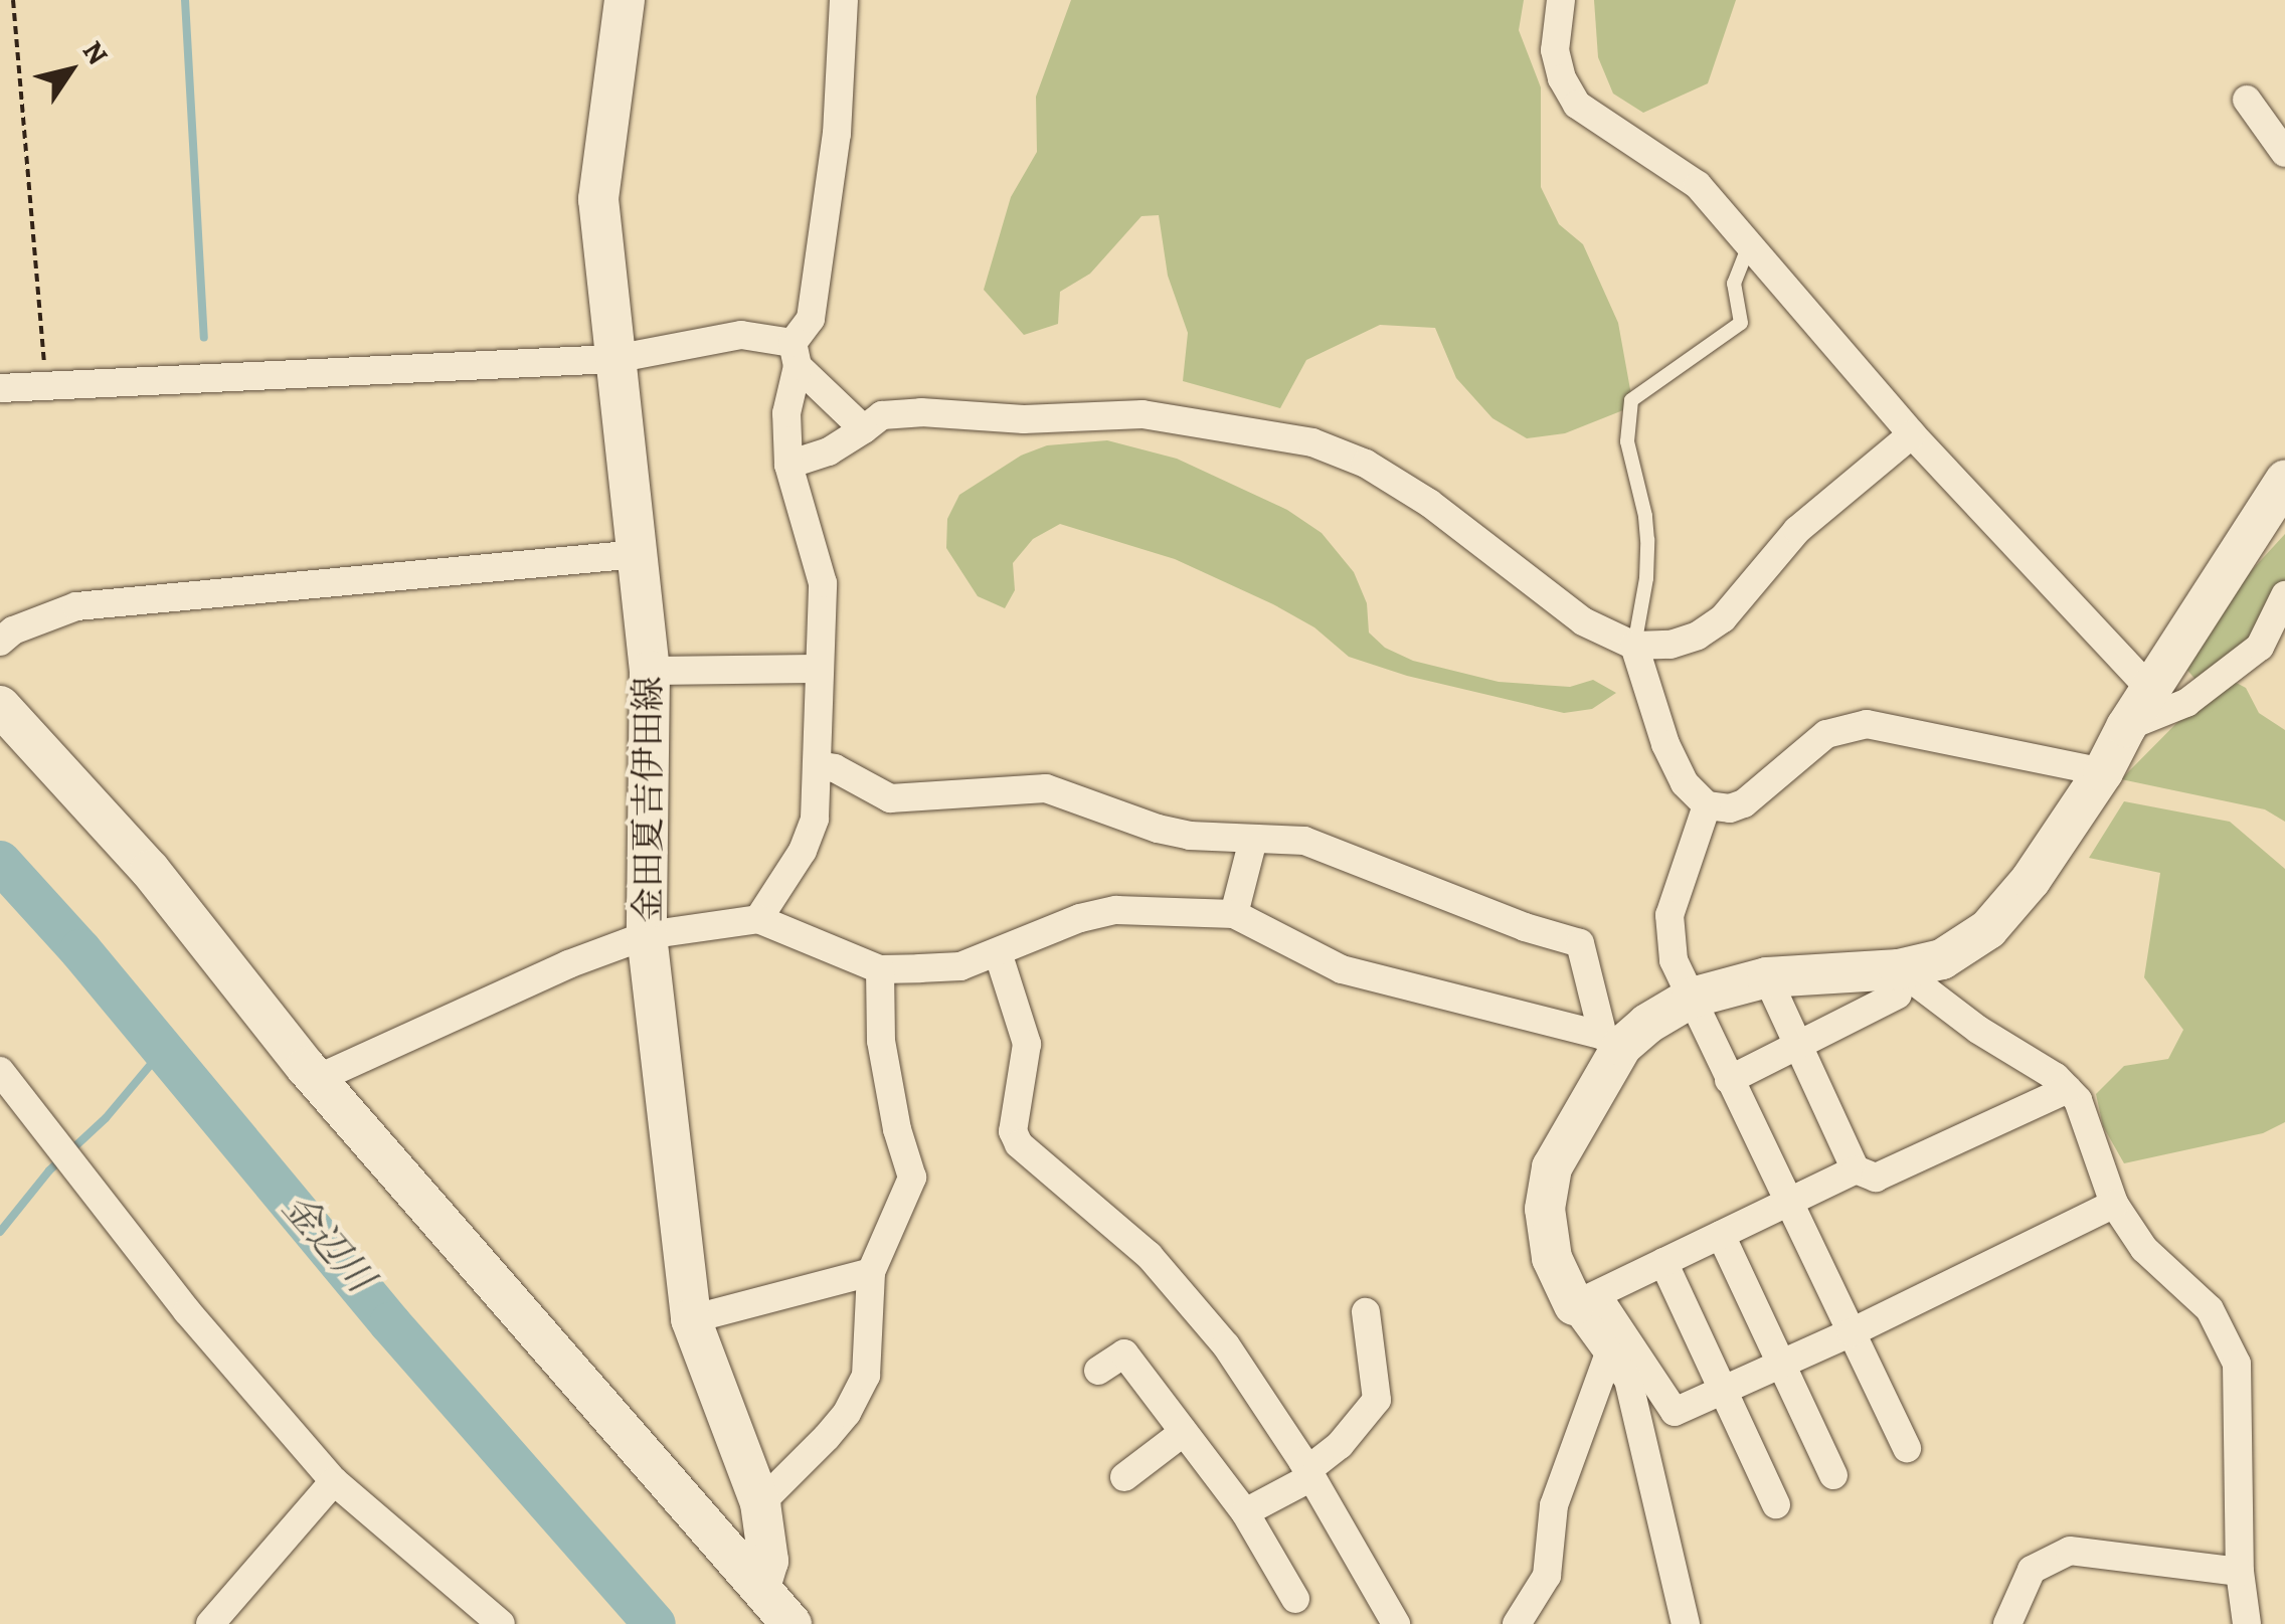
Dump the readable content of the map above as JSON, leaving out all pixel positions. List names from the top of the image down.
{
  "streets": {
    "main road": ["金田夏吉伊田線"]
  },
  "water": ["金辺川"],
  "north": "top right"
}
